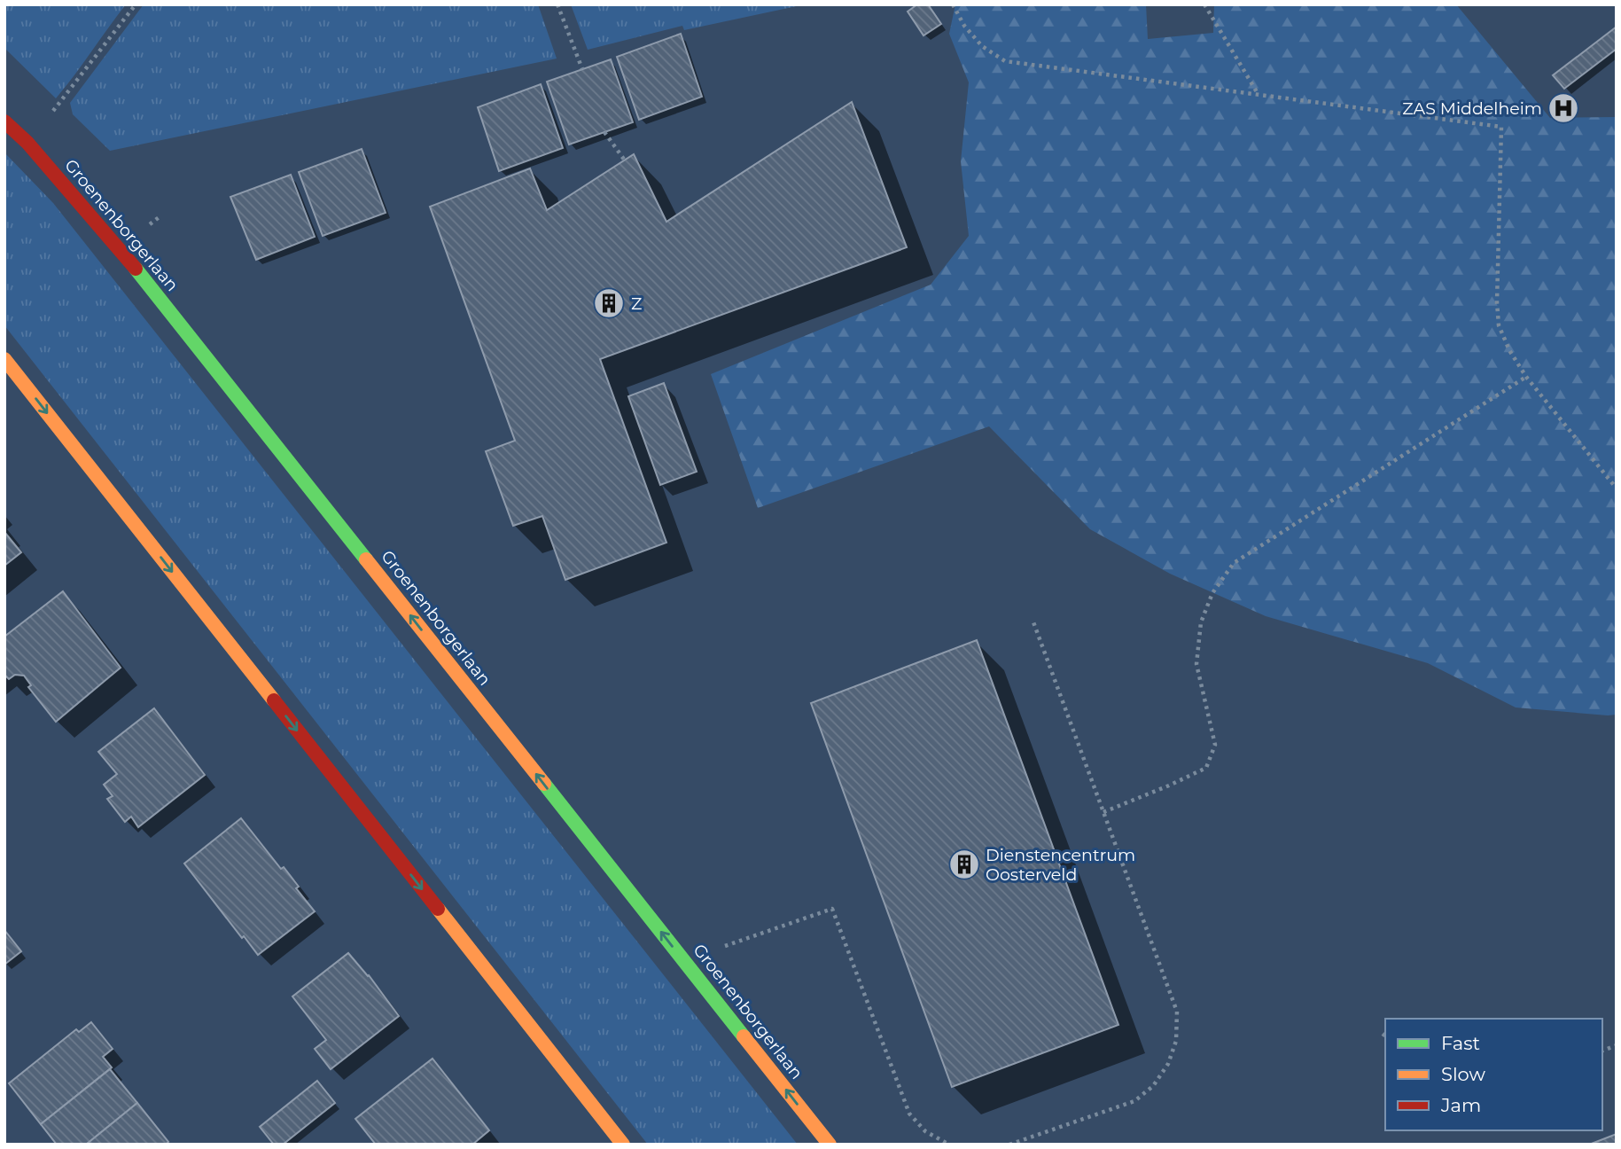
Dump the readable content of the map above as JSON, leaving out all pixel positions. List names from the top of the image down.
{
  "streets": {
    "street": ["Groenenborgerlaan"]
  },
  "one_way": ["Groenenborgerlaan"],
  "places": {
    "hospital": ["ZAS Middelheim"],
    "building": ["Z", "Dienstencentrum Oosterveld"]
  },
  "legend": ["Fast", "Slow", "Jam"]
}
